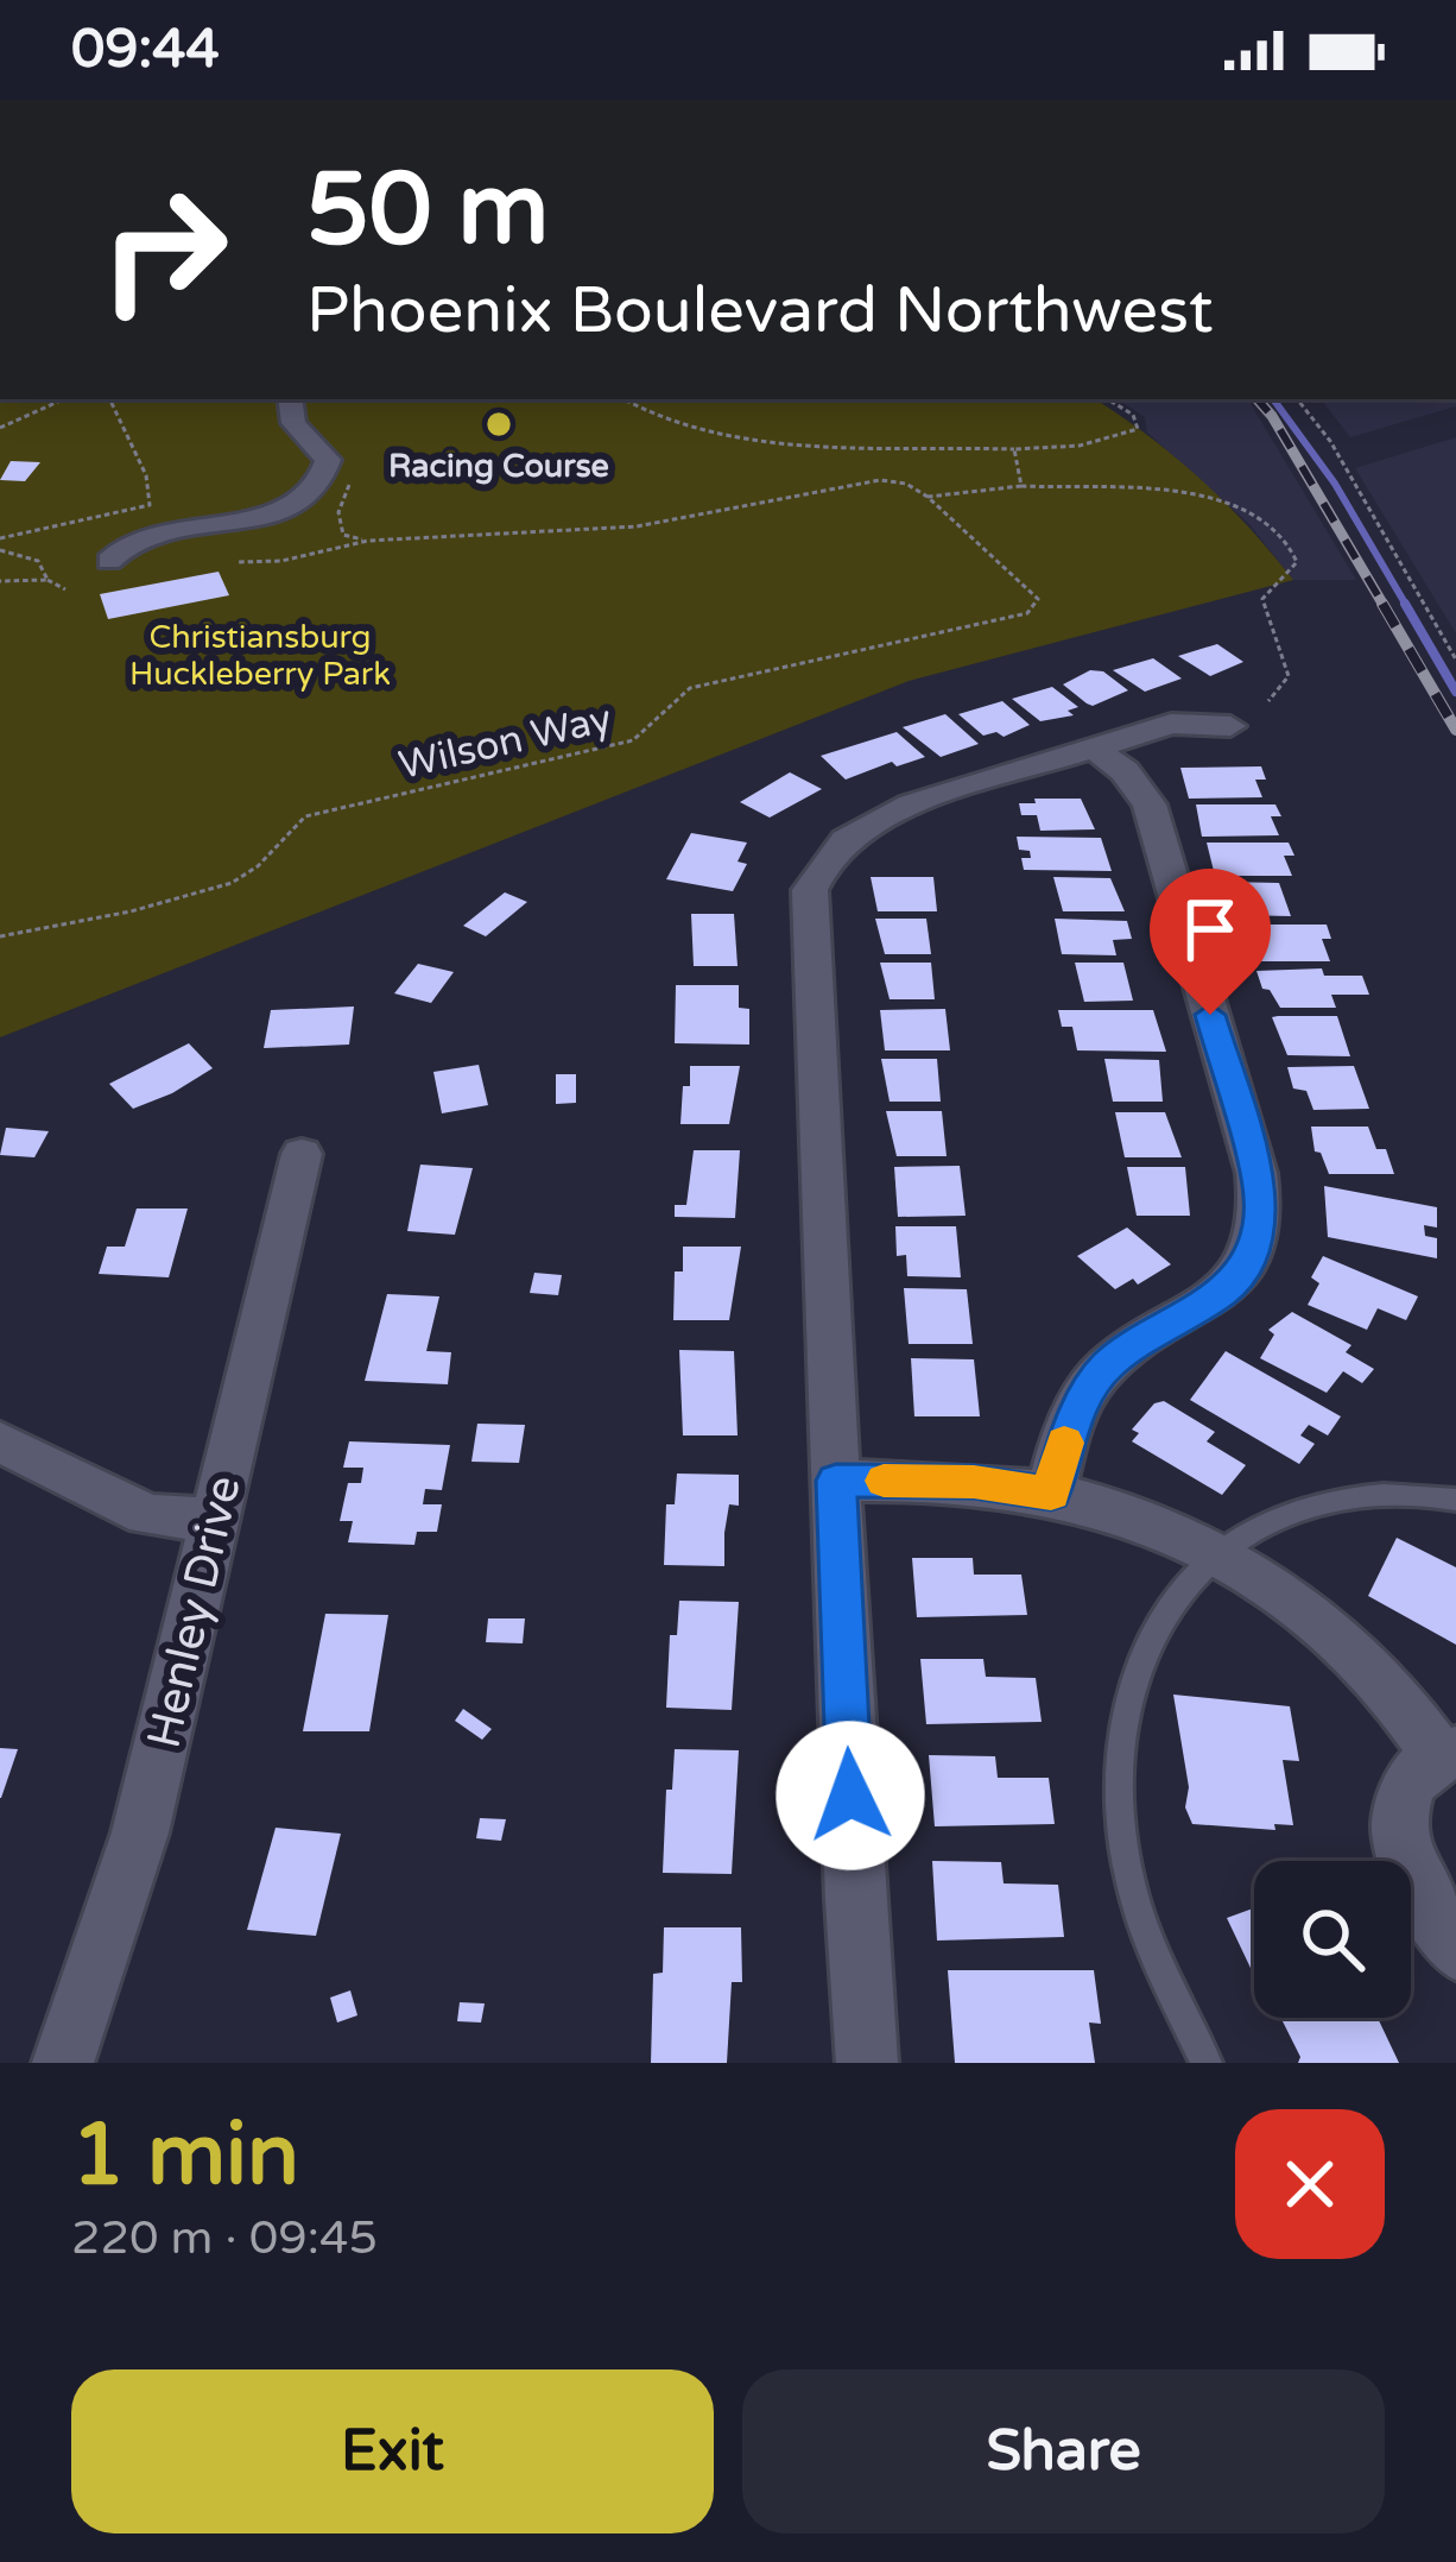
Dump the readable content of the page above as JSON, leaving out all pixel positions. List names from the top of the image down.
{
  "streets": {
    "street": ["Henley Drive"],
    "path": ["Wilson Way"]
  },
  "parks": ["Christiansburg Huckleberry Park"],
  "places": ["Racing Course"],
  "page": {
    "status": "09:44",
    "turn": ["50 m", "Phoenix Boulevard Northwest"],
    "heading": ["1 min", "220 m · 09:45"],
    "buttons": ["Exit", "Share"]
  }
}
